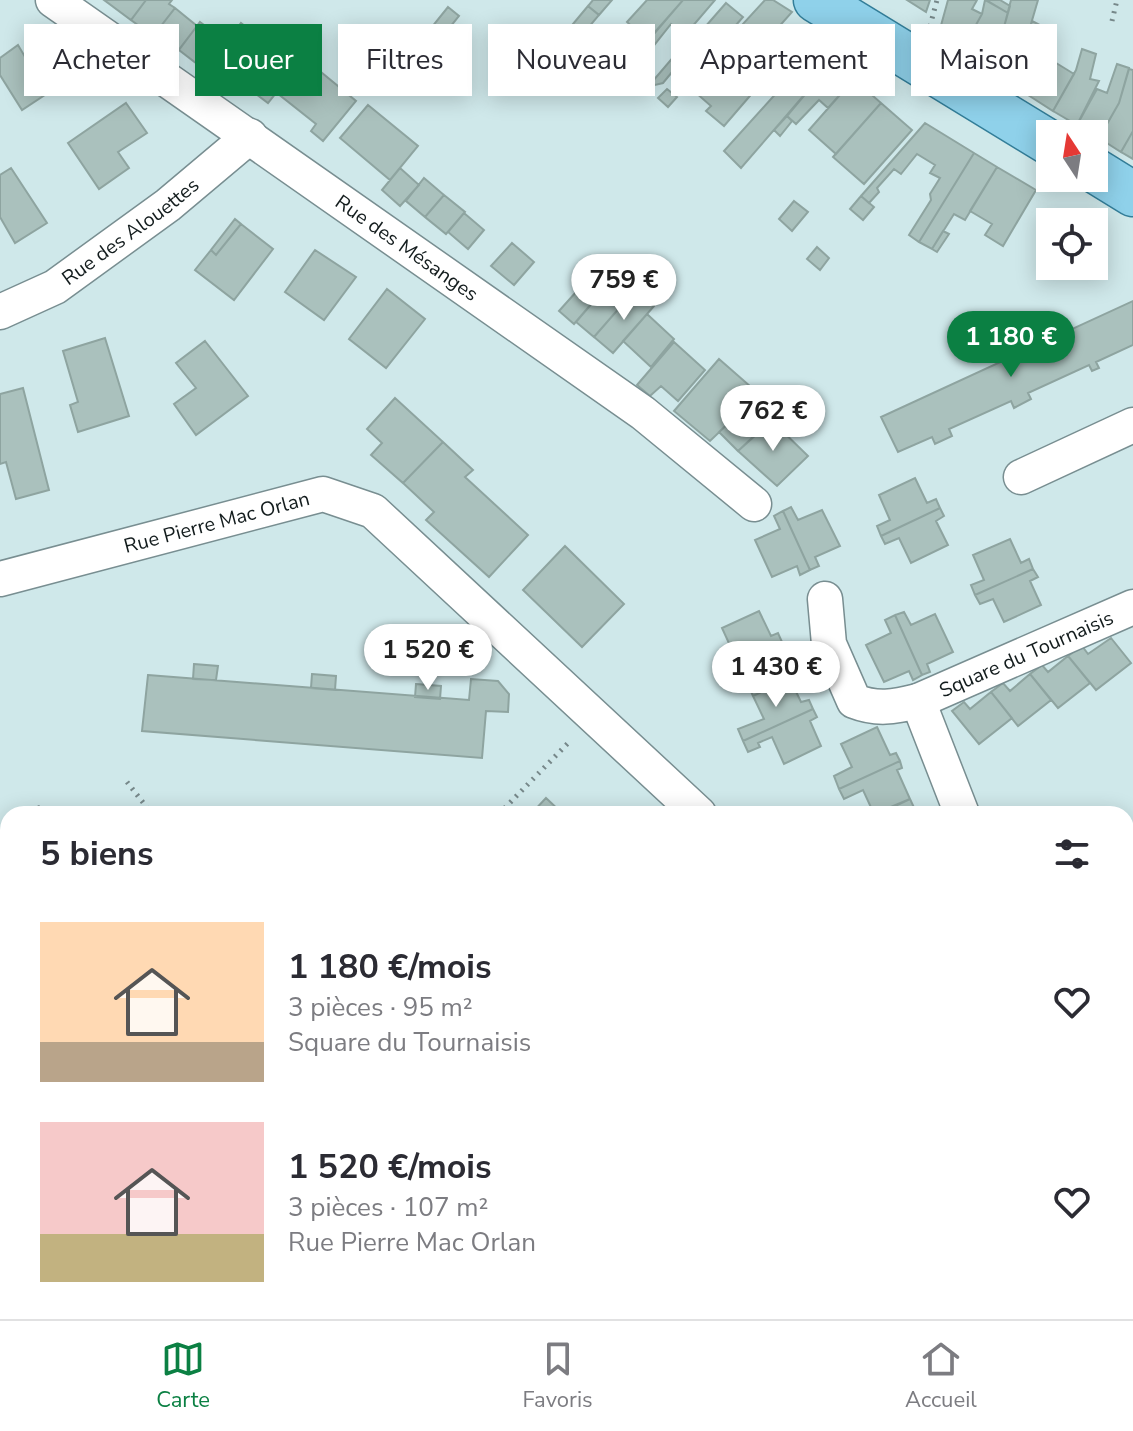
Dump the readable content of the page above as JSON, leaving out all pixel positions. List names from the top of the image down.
{
  "streets": {
    "street": [
      "Rue des Alouettes",
      "Rue des Mésanges",
      "Rue Pierre Mac Orlan",
      "Square du Tournaisis"
    ]
  },
  "crossings": [
    ["Rue des Alouettes", "Rue des Mésanges"]
  ],
  "north": "top",
  "page": {
    "chip": [
      "Acheter",
      "Louer",
      "Filtres",
      "Nouveau",
      "Appartement",
      "Maison"
    ],
    "price": [
      "759 €",
      "1 180 €",
      "762 €",
      "1 520 €",
      "1 430 €"
    ],
    "heading": "5 biens",
    "list": [
      {
        "name": "1 180 €/mois",
        "note": "3 pièces · 95 m² · Square du Tournaisis"
      },
      {
        "name": "1 520 €/mois",
        "note": "3 pièces · 107 m² · Rue Pierre Mac Orlan"
      }
    ],
    "tabs": ["Carte", "Favoris", "Accueil"]
  }
}
